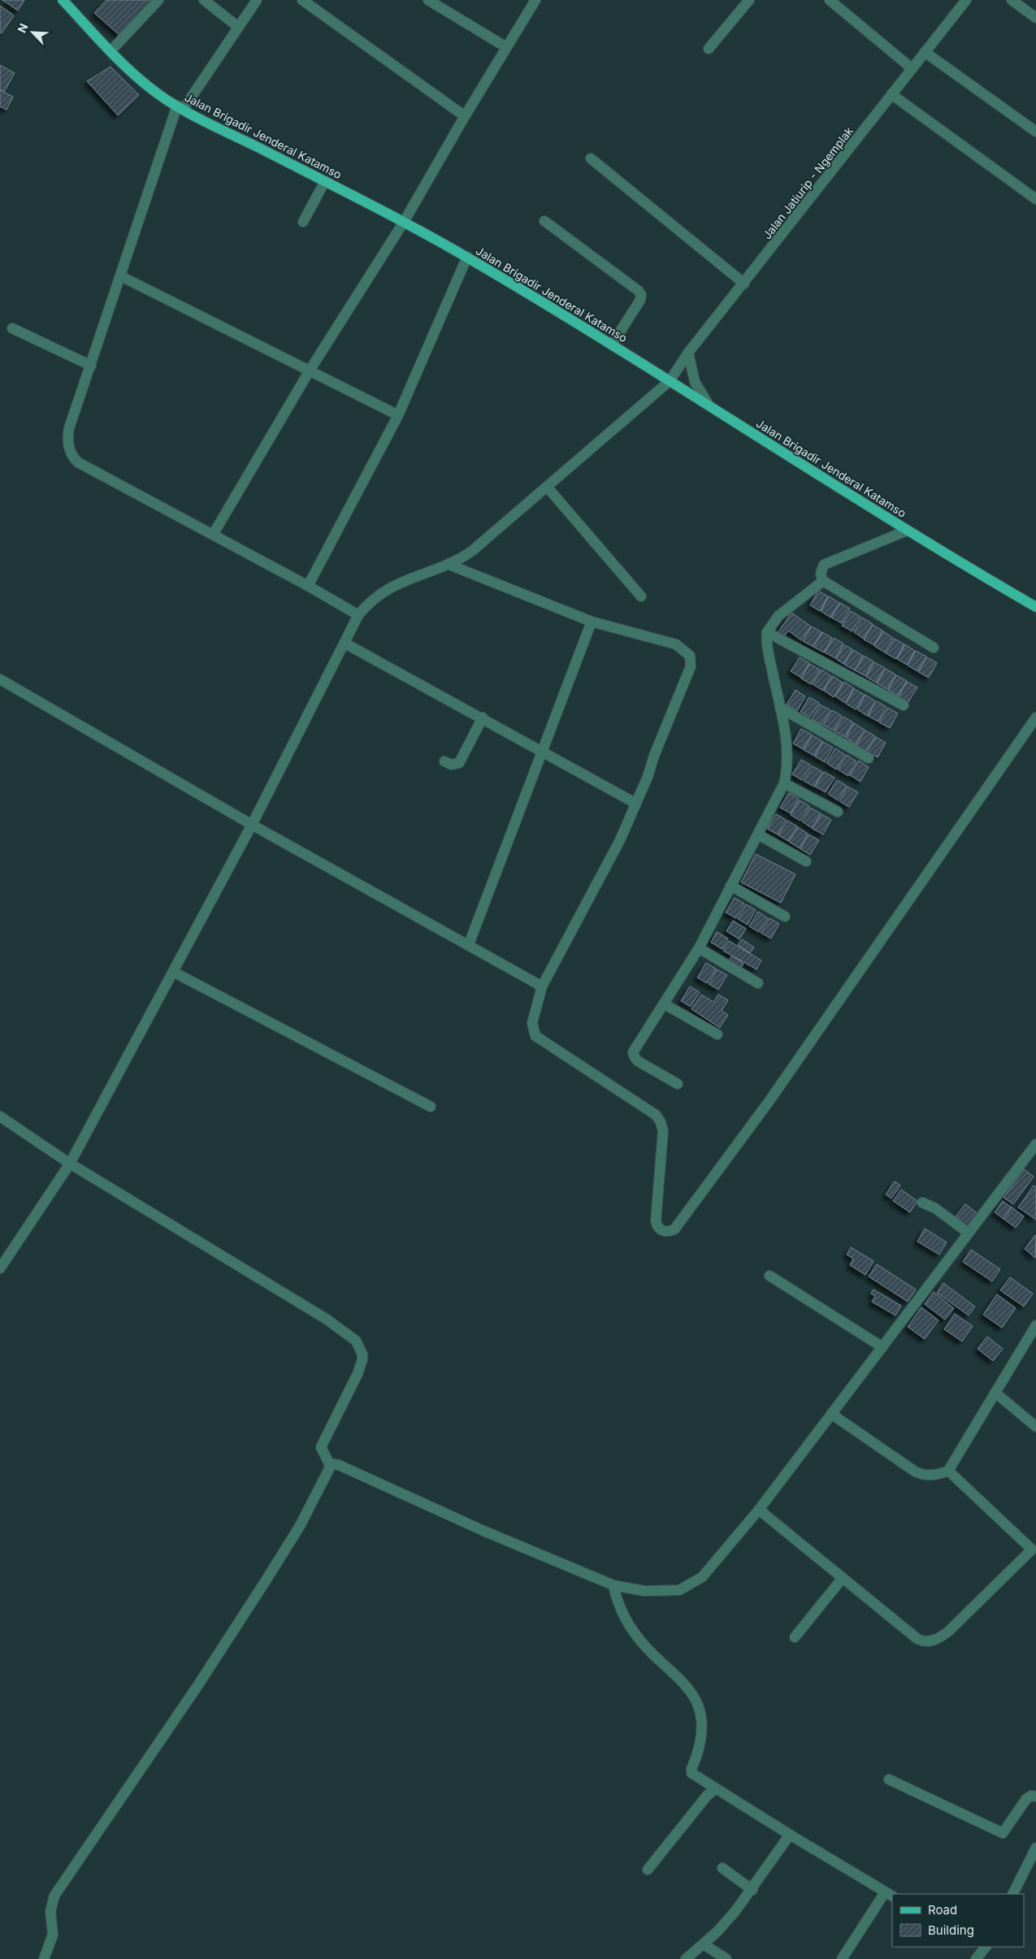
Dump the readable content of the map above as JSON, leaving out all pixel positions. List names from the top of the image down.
{
  "streets": {
    "main road": ["Jalan Brigadir Jenderal Katamso"],
    "street": ["Jalan Jatiurip - Ngemplak"]
  },
  "crossings": [
    ["Jalan Brigadir Jenderal Katamso", "Jalan Jatiurip - Ngemplak"]
  ],
  "legend": ["Road", "Building"],
  "north": "top left"
}
